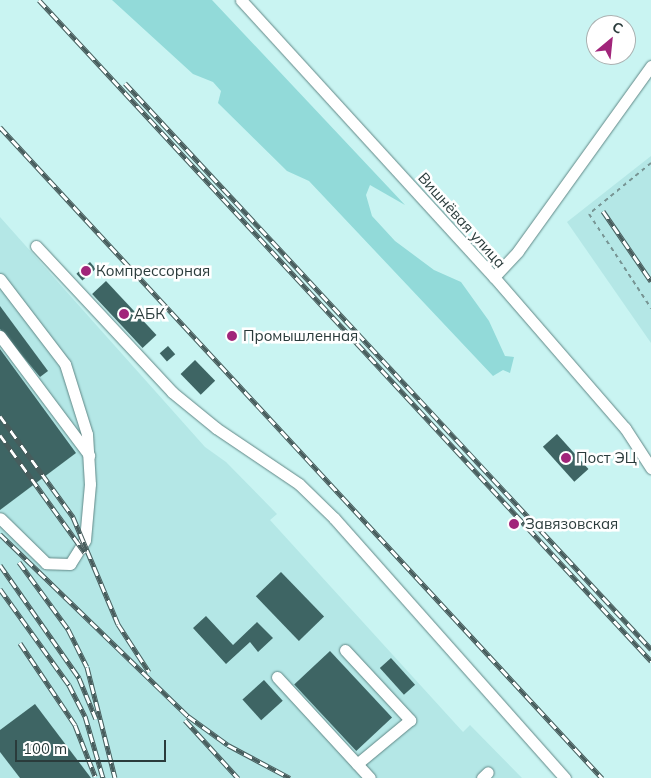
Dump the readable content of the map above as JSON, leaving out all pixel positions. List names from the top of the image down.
{
  "streets": {
    "street": ["Вишнёвая улица"]
  },
  "places": [
    "Компрессорная",
    "АБК",
    "Промышленная",
    "Пост ЭЦ",
    "Завязовская"
  ],
  "scale_bar": "100 m",
  "north": "top right"
}
